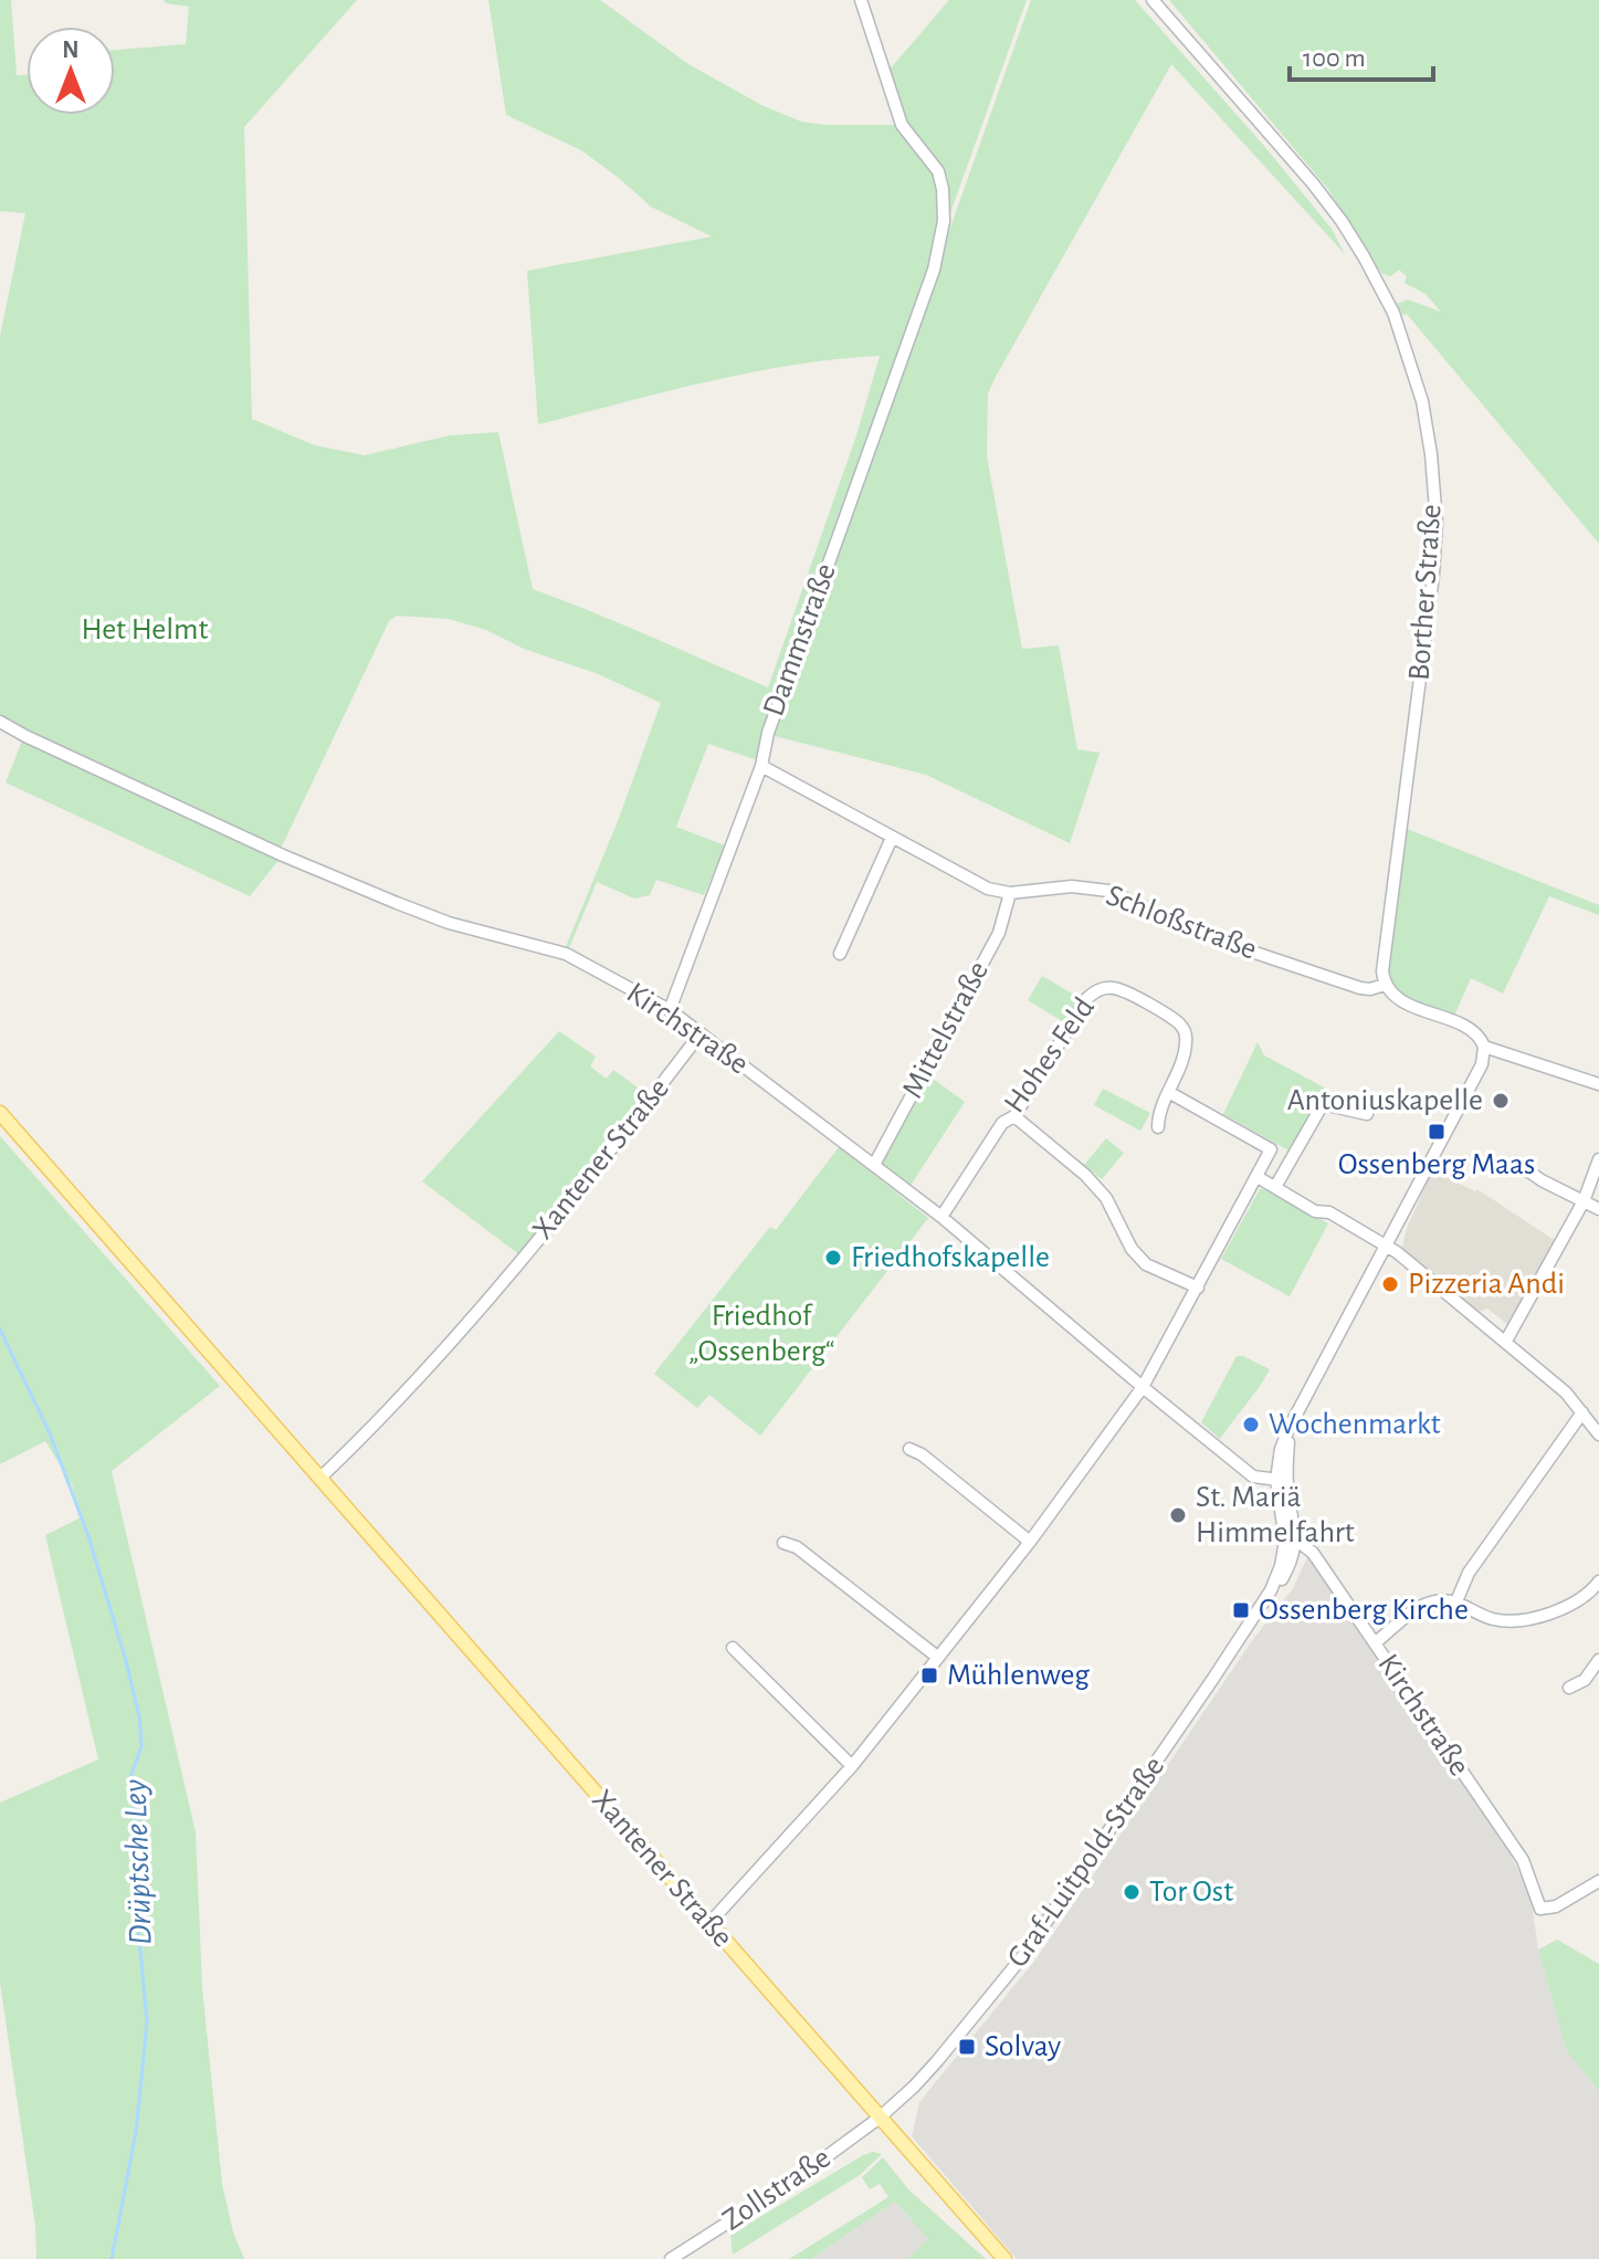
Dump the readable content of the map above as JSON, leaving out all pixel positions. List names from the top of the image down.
{
  "streets": {
    "main road": ["Xantener Straße"],
    "street": [
      "Borther Straße",
      "Dammstraße",
      "Schloßstraße",
      "Kirchstraße",
      "Mittelstraße",
      "Hohes Feld",
      "Graf-Luitpold-Straße",
      "Zollstraße"
    ]
  },
  "crossings": [
    ["Borther Straße", "Schloßstraße"],
    ["Dammstraße", "Schloßstraße"],
    ["Dammstraße", "Kirchstraße"],
    ["Schloßstraße", "Mittelstraße"],
    ["Kirchstraße", "Mittelstraße"],
    ["Kirchstraße", "Hohes Feld"],
    ["Kirchstraße", "Xantener Straße"],
    ["Kirchstraße", "Graf-Luitpold-Straße"],
    ["Xantener Straße", "Graf-Luitpold-Straße"],
    ["Xantener Straße", "Zollstraße"],
    ["Graf-Luitpold-Straße", "Zollstraße"]
  ],
  "water": ["Drüptsche Ley"],
  "parks": ["Het Helmt", "Friedhof „Ossenberg“"],
  "places": {
    "other": [
      "Antoniuskapelle",
      "Friedhofskapelle",
      "Pizzeria Andi",
      "Wochenmarkt",
      "St. Mariä Himmelfahrt",
      "Tor Ost"
    ],
    "transit": [
      "Ossenberg Maas",
      "Ossenberg Kirche",
      "Mühlenweg",
      "Solvay"
    ]
  },
  "scale_bar": "100 m",
  "north": "top"
}
